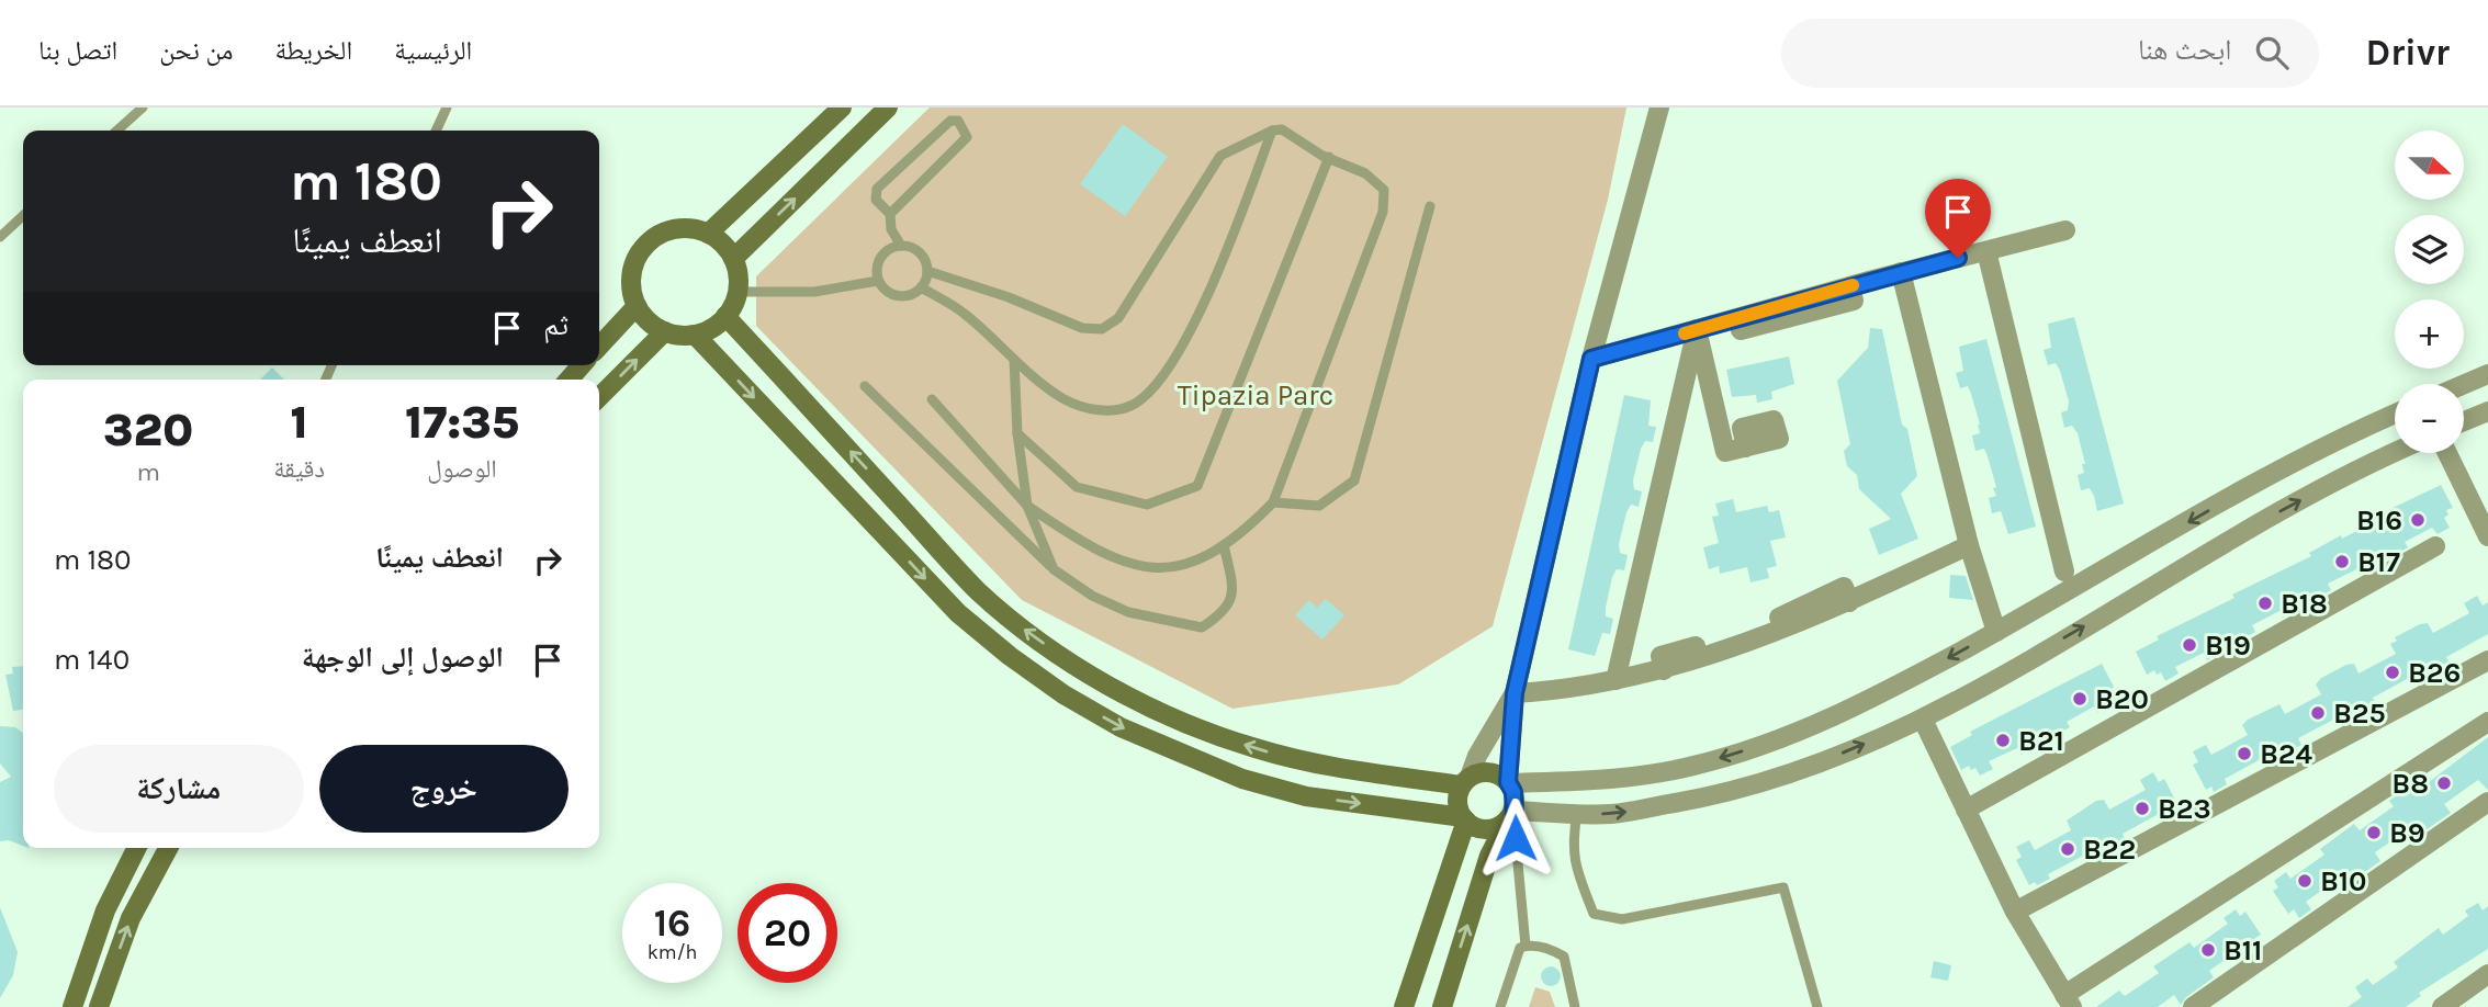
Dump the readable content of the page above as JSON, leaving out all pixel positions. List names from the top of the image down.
{
  "parks": ["Tipazia Parc"],
  "places": [
    "B16",
    "B17",
    "B18",
    "B19",
    "B26",
    "B20",
    "B25",
    "B21",
    "B24",
    "B8",
    "B23",
    "B9",
    "B22",
    "B10",
    "B11"
  ],
  "north": "right",
  "page": {
    "header": "Drivr",
    "search": "ابحث هنا",
    "nav": [
      "الرئيسية",
      "الخريطة",
      "من نحن",
      "اتصل بنا"
    ],
    "map_buttons": ["+", "−"],
    "turn": ["180 m", "انعطف يمينًا"],
    "then": "ثم",
    "eta": [
      "17:35",
      "الوصول",
      "1",
      "دقيقة",
      "320",
      "m"
    ],
    "list": [
      {
        "name": "انعطف يمينًا",
        "value": "180 m"
      },
      {
        "name": "الوصول إلى الوجهة",
        "value": "140 m"
      }
    ],
    "buttons": ["خروج", "مشاركة"],
    "speed": "16 km/h",
    "limit": "20"
  }
}
